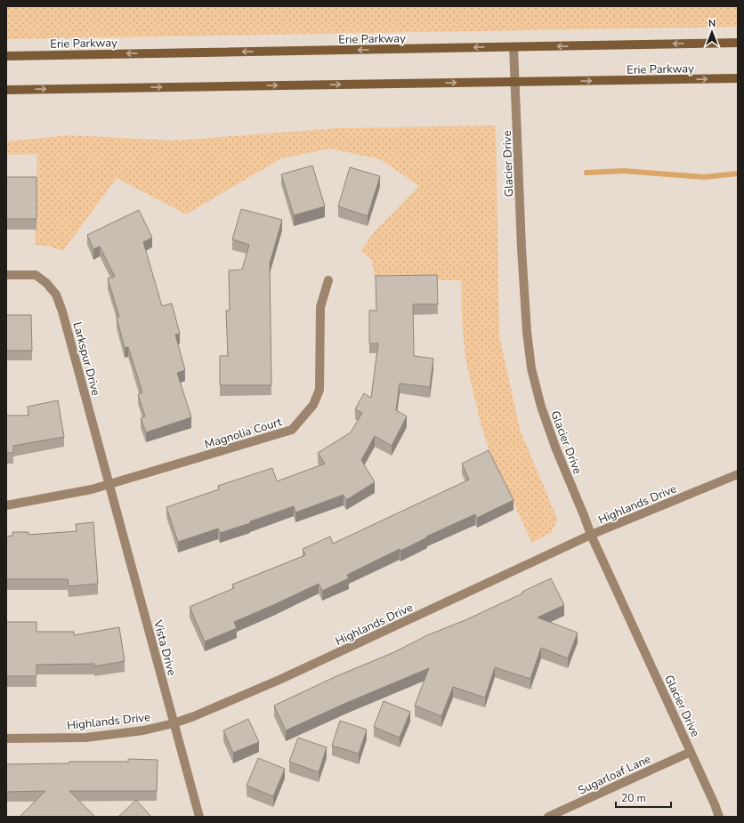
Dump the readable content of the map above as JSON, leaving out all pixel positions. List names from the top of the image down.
{
  "streets": {
    "main road": ["Erie Parkway"],
    "street": [
      "Glacier Drive",
      "Larkspur Drive",
      "Magnolia Court",
      "Highlands Drive",
      "Vista Drive",
      "Sugarloaf Lane"
    ]
  },
  "crossings": [
    ["Erie Parkway", "Glacier Drive"],
    ["Glacier Drive", "Highlands Drive"],
    ["Glacier Drive", "Sugarloaf Lane"],
    ["Larkspur Drive", "Magnolia Court"],
    ["Larkspur Drive", "Vista Drive"],
    ["Magnolia Court", "Vista Drive"],
    ["Highlands Drive", "Vista Drive"]
  ],
  "scale_bar": "20 m",
  "north": "top"
}
